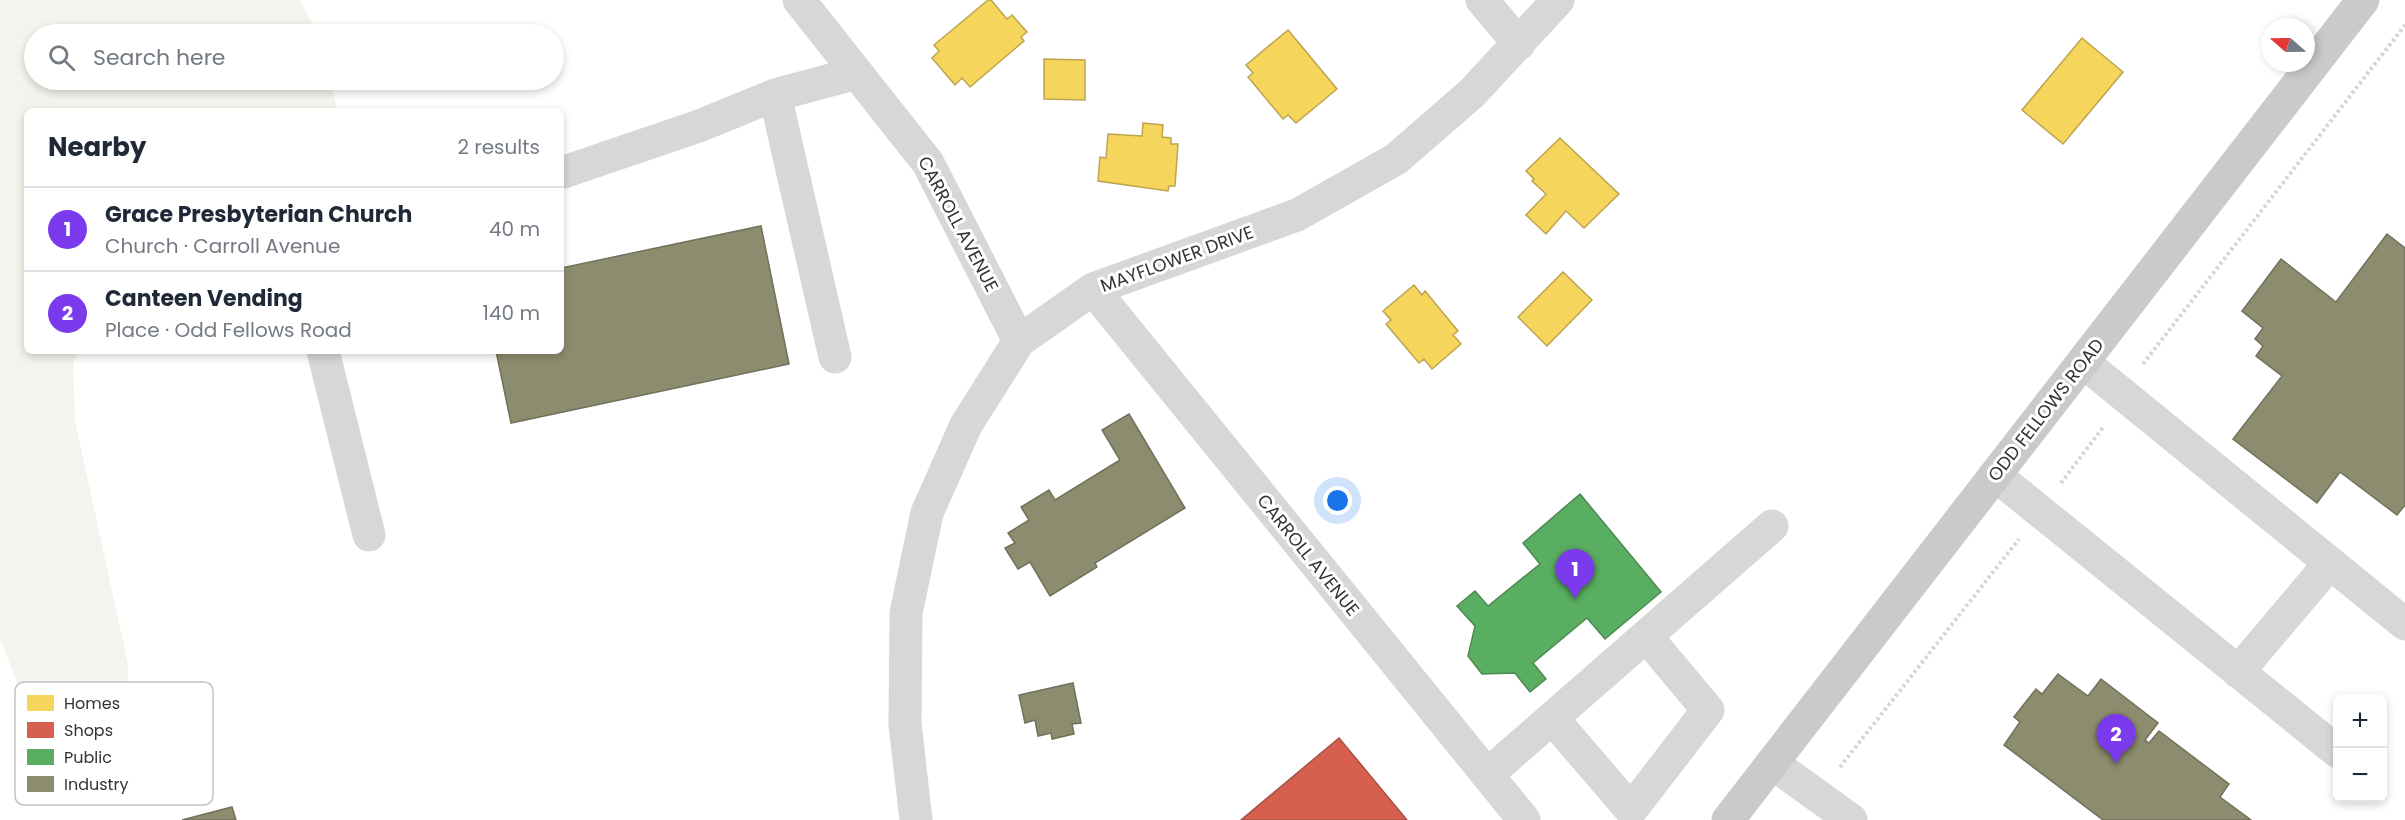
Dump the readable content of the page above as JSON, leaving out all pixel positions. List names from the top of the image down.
{
  "streets": {
    "main road": ["ODD FELLOWS ROAD"],
    "street": ["CARROLL AVENUE", "MAYFLOWER DRIVE"]
  },
  "crossings": [
    ["CARROLL AVENUE", "MAYFLOWER DRIVE"]
  ],
  "legend": [
    "Homes",
    "Shops",
    "Public",
    "Industry"
  ],
  "north": "left",
  "page": {
    "search": "Search here",
    "heading": ["Nearby", "2 results"],
    "list": [
      {
        "mark": "1",
        "name": "Grace Presbyterian Church",
        "note": "Church · Carroll Avenue",
        "value": "40 m"
      },
      {
        "mark": "2",
        "name": "Canteen Vending",
        "note": "Place · Odd Fellows Road",
        "value": "140 m"
      }
    ],
    "pins": ["1", "2"],
    "map_buttons": ["+", "−"]
  }
}
